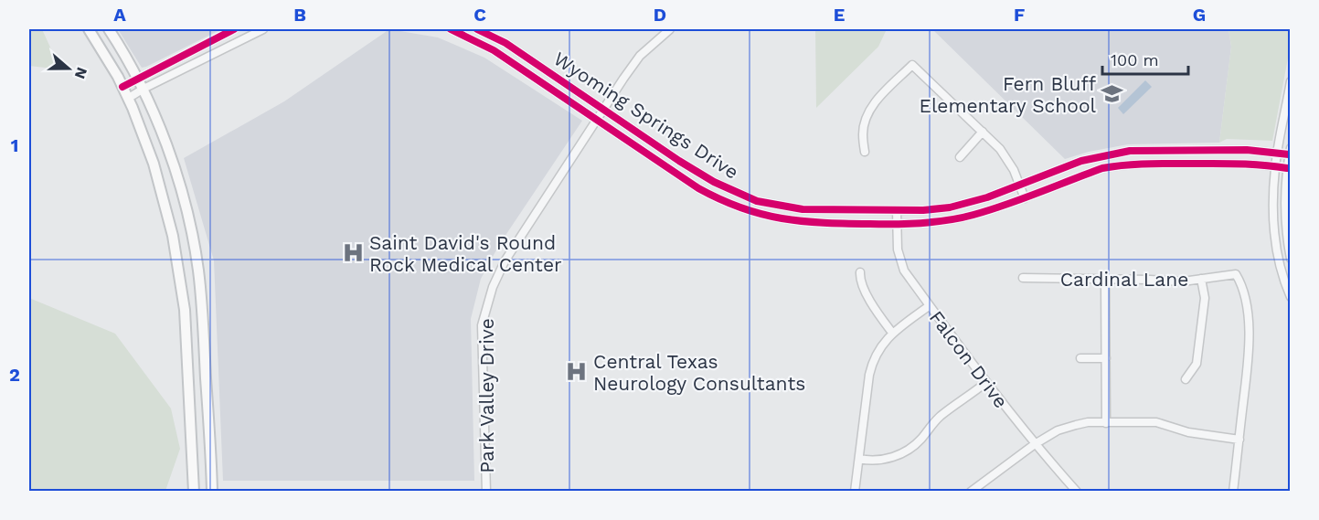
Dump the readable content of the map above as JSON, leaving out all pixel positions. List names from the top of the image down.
{
  "streets": {
    "street": [
      "Wyoming Springs Drive",
      "Cardinal Lane",
      "Falcon Drive",
      "Park Valley Drive"
    ]
  },
  "crossings": [
    ["Wyoming Springs Drive", "Falcon Drive"],
    ["Wyoming Springs Drive", "Park Valley Drive"]
  ],
  "places": {
    "school or university": ["Fern Bluff Elementary School"],
    "hospital": ["Saint David's Round Rock Medical Center", "Central Texas Neurology Consultants"]
  },
  "scale_bar": "100 m",
  "north": "right",
  "grid": {
    "columns": [
      "A",
      "B",
      "C",
      "D",
      "E",
      "F",
      "G"
    ],
    "rows": ["1", "2"]
  }
}
